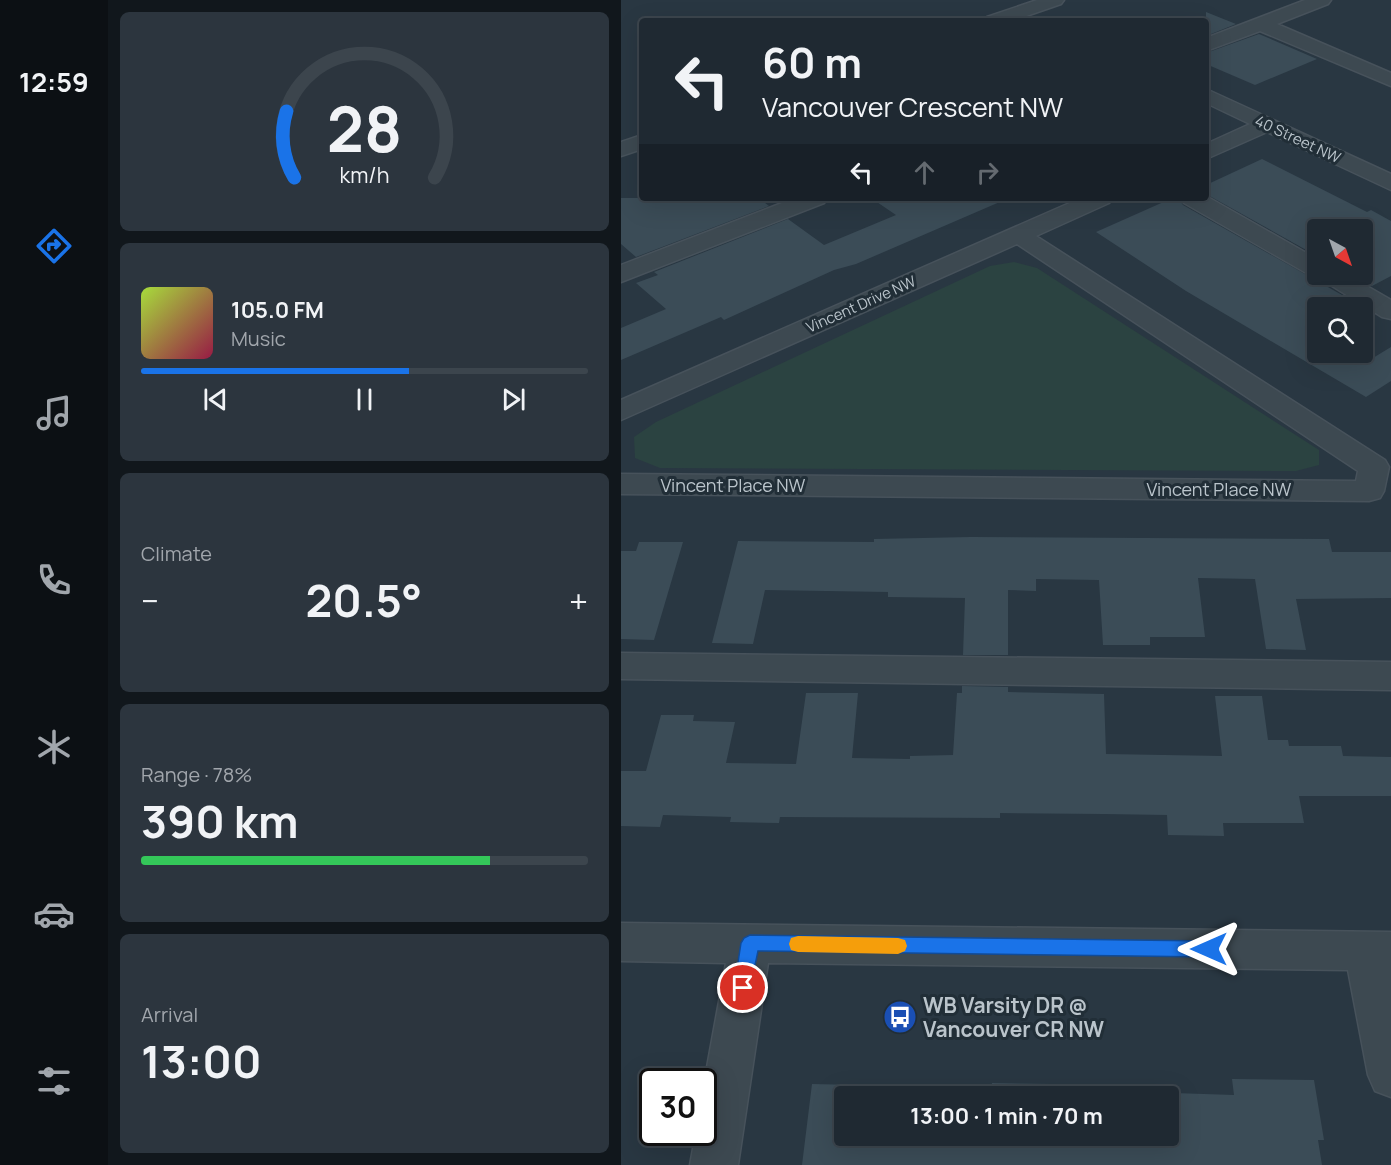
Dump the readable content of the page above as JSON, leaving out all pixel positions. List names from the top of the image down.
{
  "streets": {
    "street": ["40 Street NW", "Vincent Drive NW", "Vincent Place NW"]
  },
  "crossings": [
    ["Vincent Drive NW", "Vincent Place NW"]
  ],
  "places": {
    "bus stop": ["WB Varsity DR @ Vancouver CR NW"]
  },
  "north": "bottom right",
  "page": {
    "tabs": "12:59",
    "turn": ["60 m", "Vancouver Crescent NW"],
    "song": ["105.0 FM", "Music"],
    "tile": [
      "Climate",
      ["Range · 78%", "390 km"],
      ["Arrival", "13:00"]
    ],
    "heat": ["−", "20.5°", "+"],
    "limit": "30",
    "trip": "13:00 · 1 min · 70 m",
    "gauge": ["28", "km/h"]
  }
}
